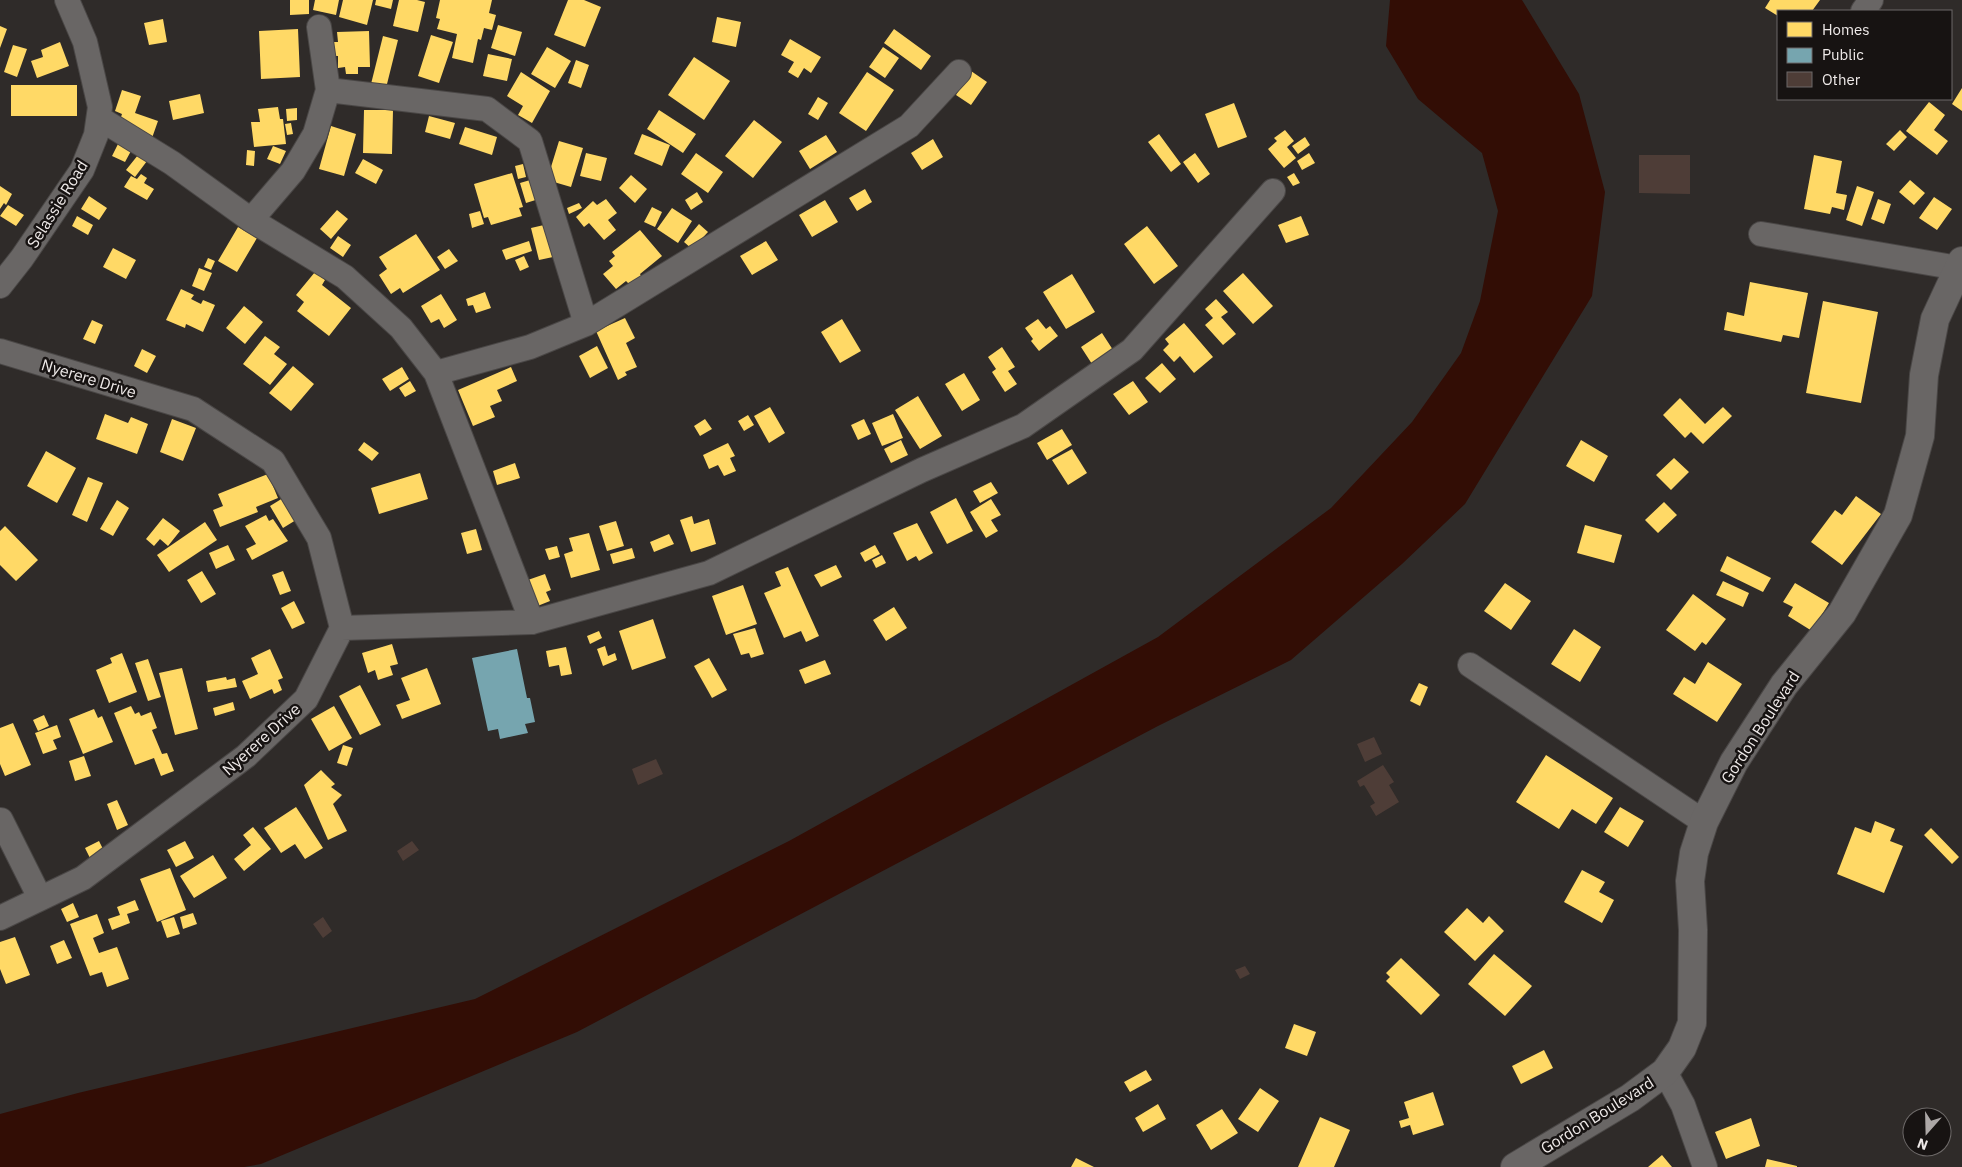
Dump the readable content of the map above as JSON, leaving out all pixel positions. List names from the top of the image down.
{
  "streets": {
    "street": ["Selassie Road", "Nyerere Drive", "Gordon Boulevard"]
  },
  "legend": ["Homes", "Public", "Other"],
  "north": "bottom"
}
